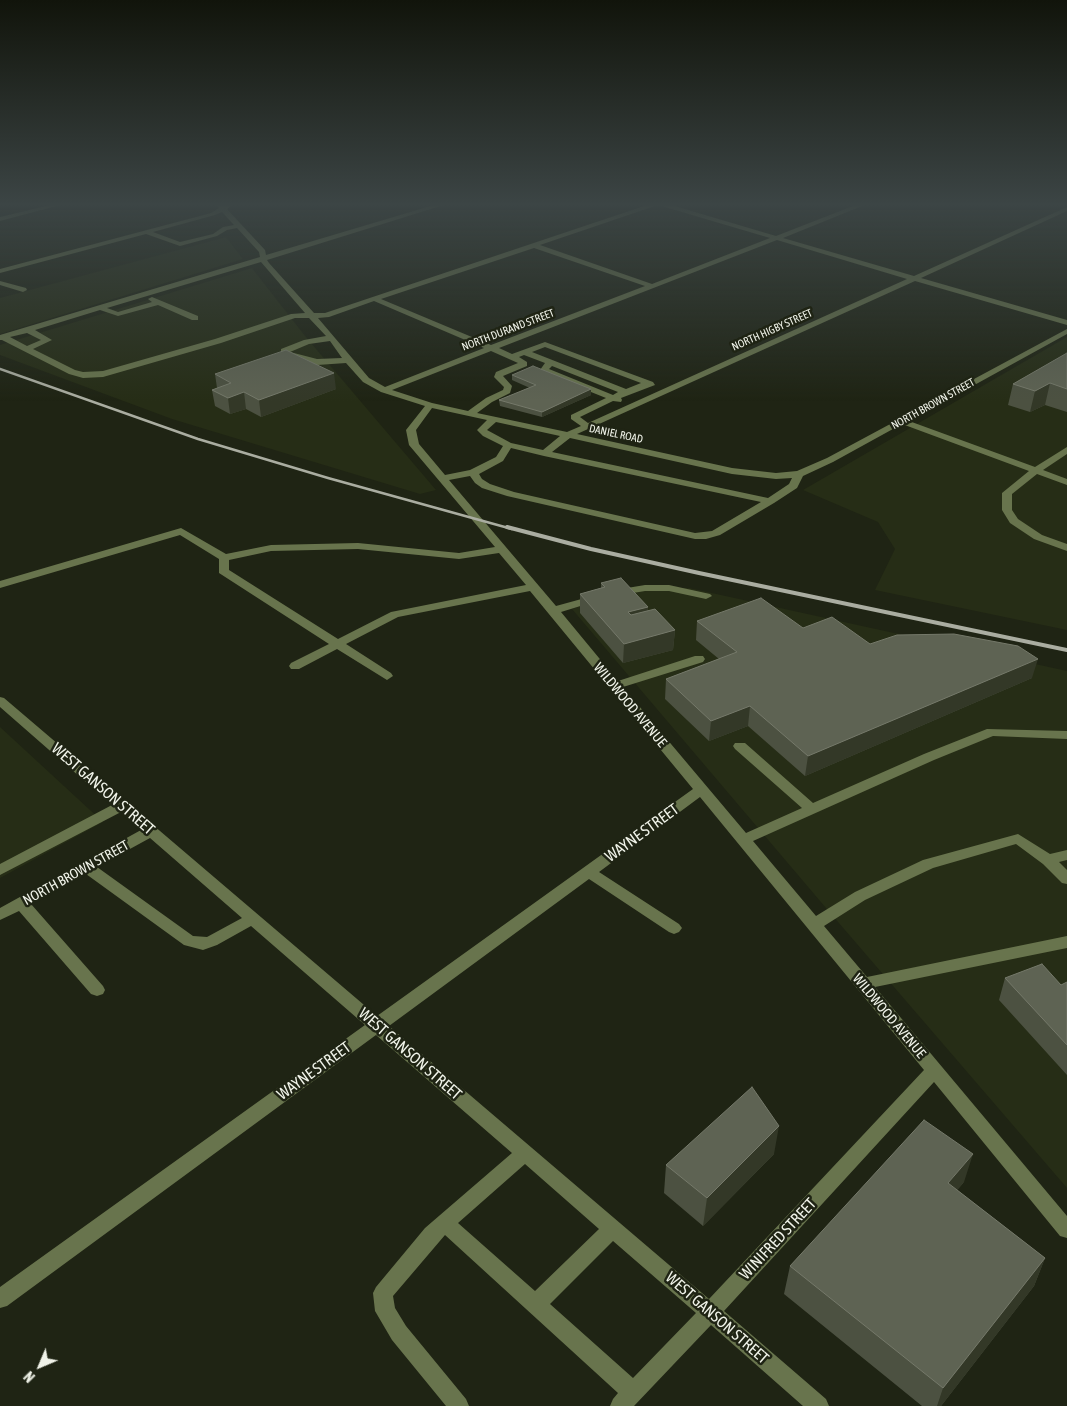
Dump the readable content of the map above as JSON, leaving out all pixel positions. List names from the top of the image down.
{
  "streets": {
    "street": [
      "NORTH DURAND STREET",
      "NORTH HIGBY STREET",
      "NORTH BROWN STREET",
      "DANIEL ROAD",
      "WILDWOOD AVENUE",
      "WEST GANSON STREET",
      "WAYNE STREET",
      "WINIFRED STREET"
    ]
  },
  "crossings": [
    ["NORTH HIGBY STREET", "DANIEL ROAD"],
    ["NORTH BROWN STREET", "DANIEL ROAD"],
    ["NORTH BROWN STREET", "WEST GANSON STREET"],
    ["DANIEL ROAD", "WILDWOOD AVENUE"],
    ["WILDWOOD AVENUE", "WAYNE STREET"],
    ["WILDWOOD AVENUE", "WINIFRED STREET"],
    ["WEST GANSON STREET", "WAYNE STREET"],
    ["WEST GANSON STREET", "WINIFRED STREET"]
  ],
  "north": "bottom left"
}
